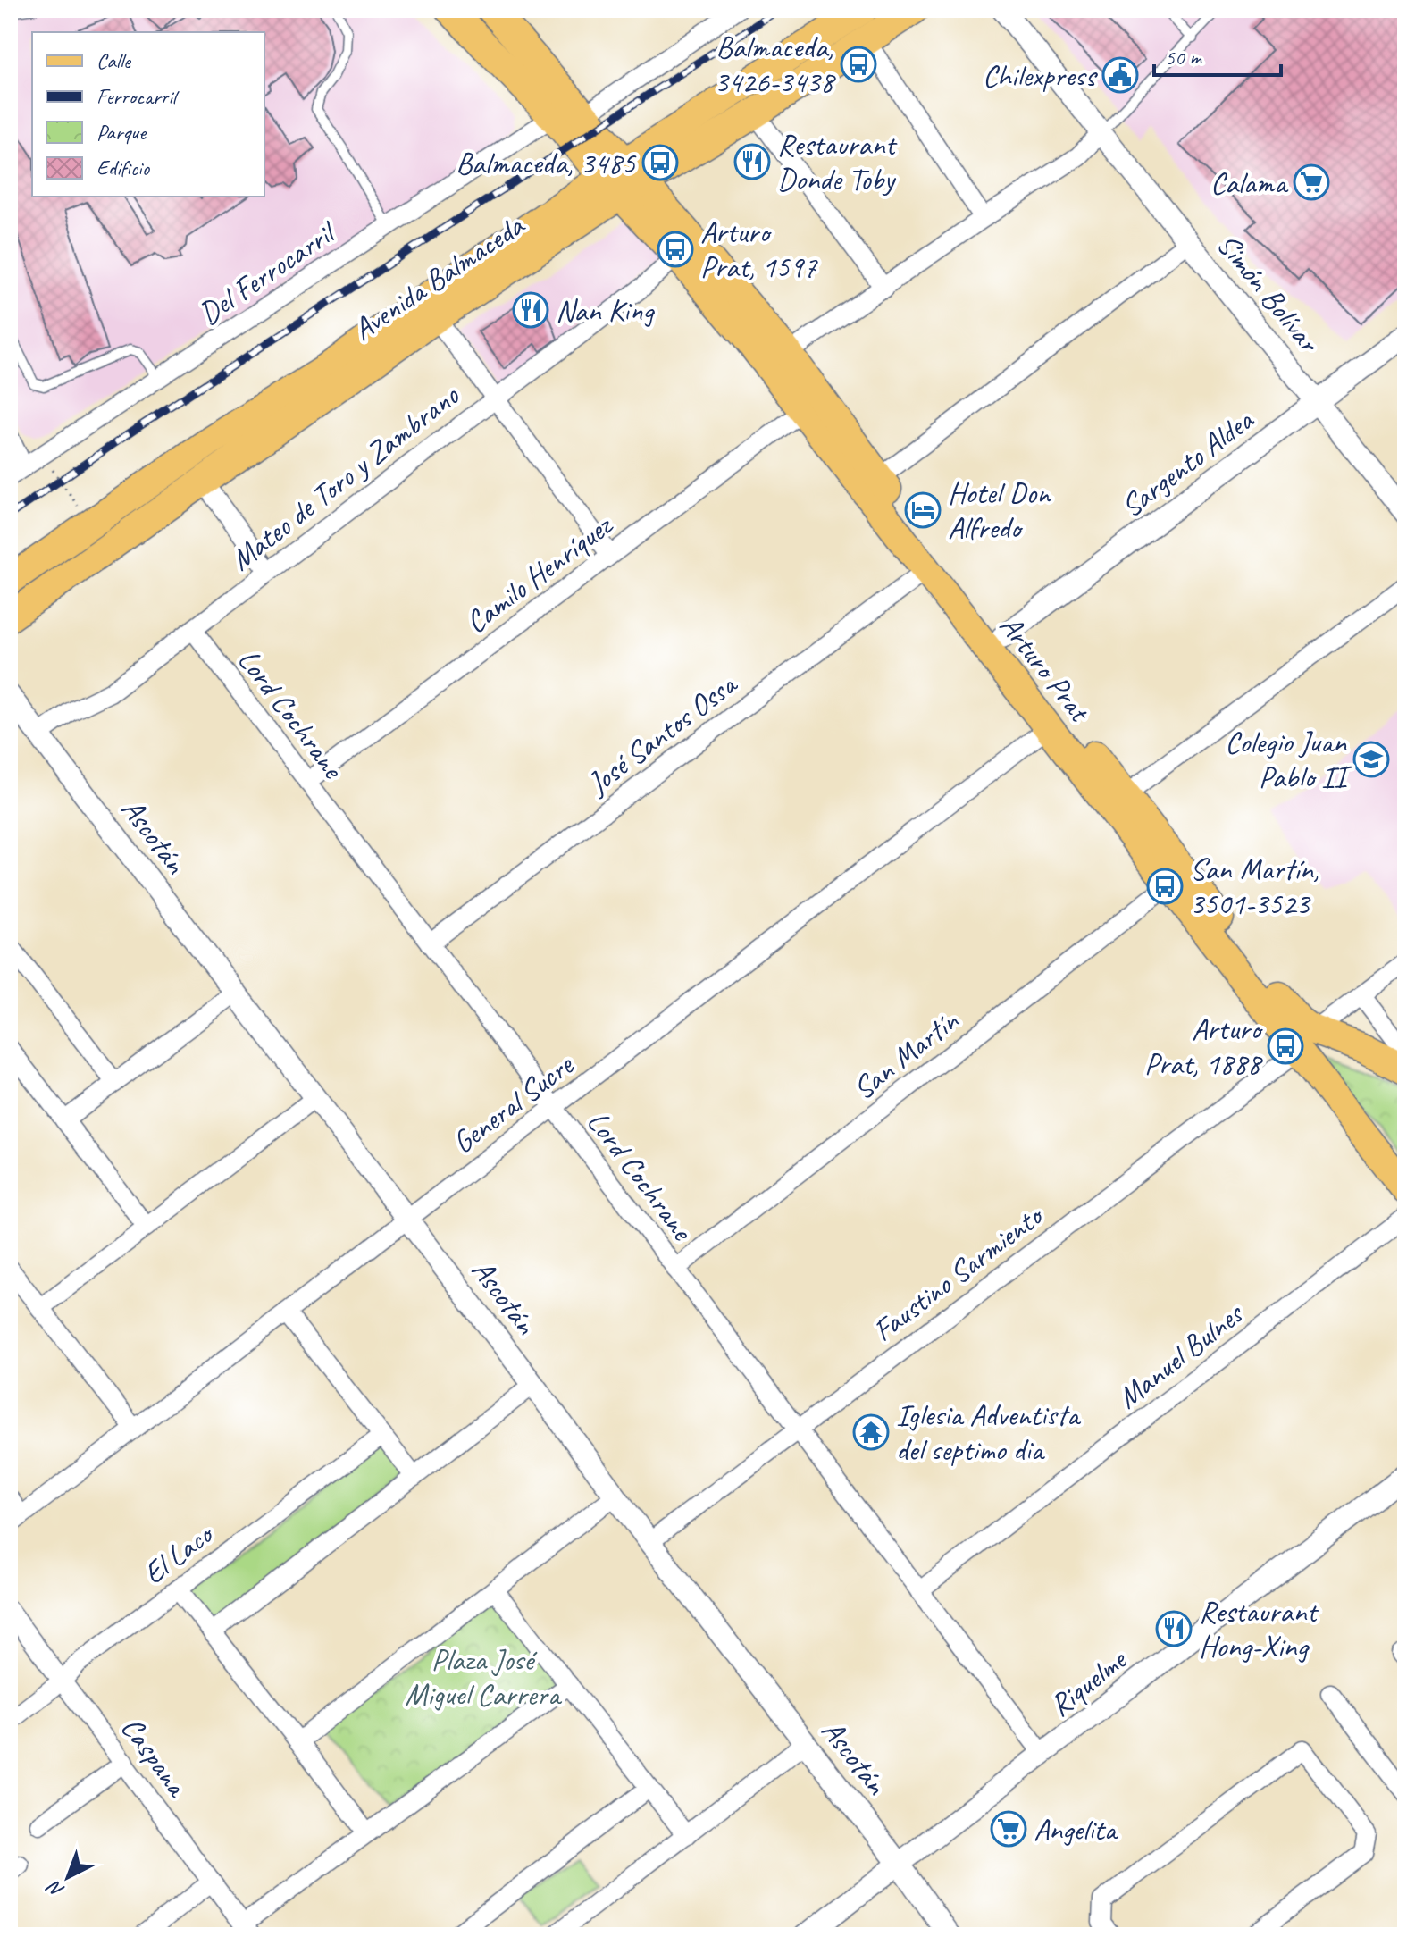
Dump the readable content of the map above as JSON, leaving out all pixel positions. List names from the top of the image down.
{
  "streets": {
    "main road": ["Avenida Balmaceda", "Arturo Prat"],
    "street": [
      "Del Ferrocarril",
      "Simón Bolívar",
      "Sargento Aldea",
      "Mateo de Toro y Zambrano",
      "Camilo Henríquez",
      "Lord Cochrane",
      "José Santos Ossa",
      "Ascotán",
      "San Martín",
      "General Sucre",
      "Faustino Sarmiento",
      "Manuel Bulnes",
      "El Laco",
      "Riquelme",
      "Caspana"
    ]
  },
  "crossings": [
    ["Avenida Balmaceda", "Arturo Prat"],
    ["Simón Bolívar", "Sargento Aldea"],
    ["Sargento Aldea", "Arturo Prat"],
    ["Mateo de Toro y Zambrano", "Arturo Prat"],
    ["Mateo de Toro y Zambrano", "Lord Cochrane"],
    ["Mateo de Toro y Zambrano", "Ascotán"],
    ["Camilo Henríquez", "Arturo Prat"],
    ["Camilo Henríquez", "Lord Cochrane"],
    ["Arturo Prat", "José Santos Ossa"],
    ["Arturo Prat", "San Martín"],
    ["Arturo Prat", "General Sucre"],
    ["Arturo Prat", "Faustino Sarmiento"],
    ["Lord Cochrane", "José Santos Ossa"],
    ["Lord Cochrane", "San Martín"],
    ["Lord Cochrane", "General Sucre"],
    ["Lord Cochrane", "Faustino Sarmiento"],
    ["Lord Cochrane", "Manuel Bulnes"],
    ["Lord Cochrane", "Riquelme"],
    ["Ascotán", "General Sucre"],
    ["Ascotán", "Faustino Sarmiento"],
    ["Ascotán", "Riquelme"],
    ["El Laco", "Caspana"]
  ],
  "parks": ["Plaza José Miguel Carrera"],
  "places": {
    "bus stop": [
      "Balmaceda, 3426-3438",
      "Balmaceda, 3485",
      "Arturo Prat, 1597",
      "San Martín, 3501-3523",
      "Arturo Prat, 1888"
    ],
    "public building": ["Chilexpress"],
    "restaurant": ["Restaurant Donde Toby", "Nan King", "Restaurant Hong-Xing"],
    "supermarket": ["Calama", "Angelita"],
    "hotel": ["Hotel Don Alfredo"],
    "school or university": ["Colegio Juan Pablo II"],
    "temple": ["Iglesia Adventista del septimo dia"]
  },
  "legend": [
    "Calle",
    "Ferrocarril",
    "Parque",
    "Edificio"
  ],
  "scale_bar": "50 m",
  "north": "bottom left"
}
